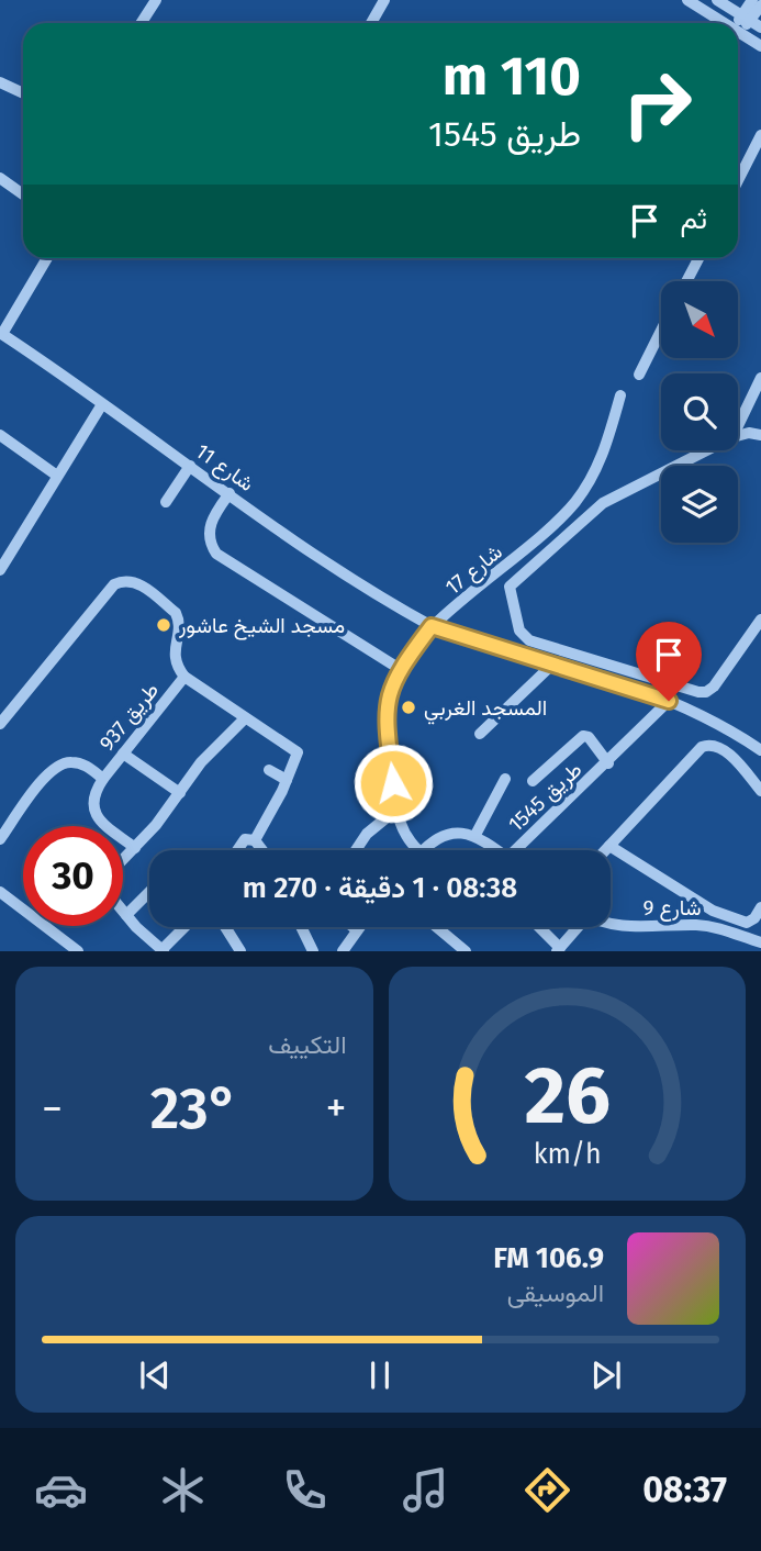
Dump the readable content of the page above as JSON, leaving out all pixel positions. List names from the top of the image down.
{
  "streets": {
    "street": [
      "شارع 11",
      "شارع 17",
      "طريق 937",
      "طريق 1545",
      "شارع 9"
    ]
  },
  "crossings": [
    ["شارع 11", "شارع 17"]
  ],
  "places": ["مسجد الشيخ عاشور", "المسجد الغربي"],
  "north": "bottom right",
  "page": {
    "turn": ["110 m", "طريق 1545"],
    "then": "ثم",
    "limit": "30",
    "trip": "08:38 · 1 دقيقة · 270 m",
    "tile": "التكييف",
    "heat": ["−", "23°", "+"],
    "song": ["106.9 FM", "الموسيقى"],
    "tabs": "08:37",
    "gauge": ["26", "km/h"]
  }
}
